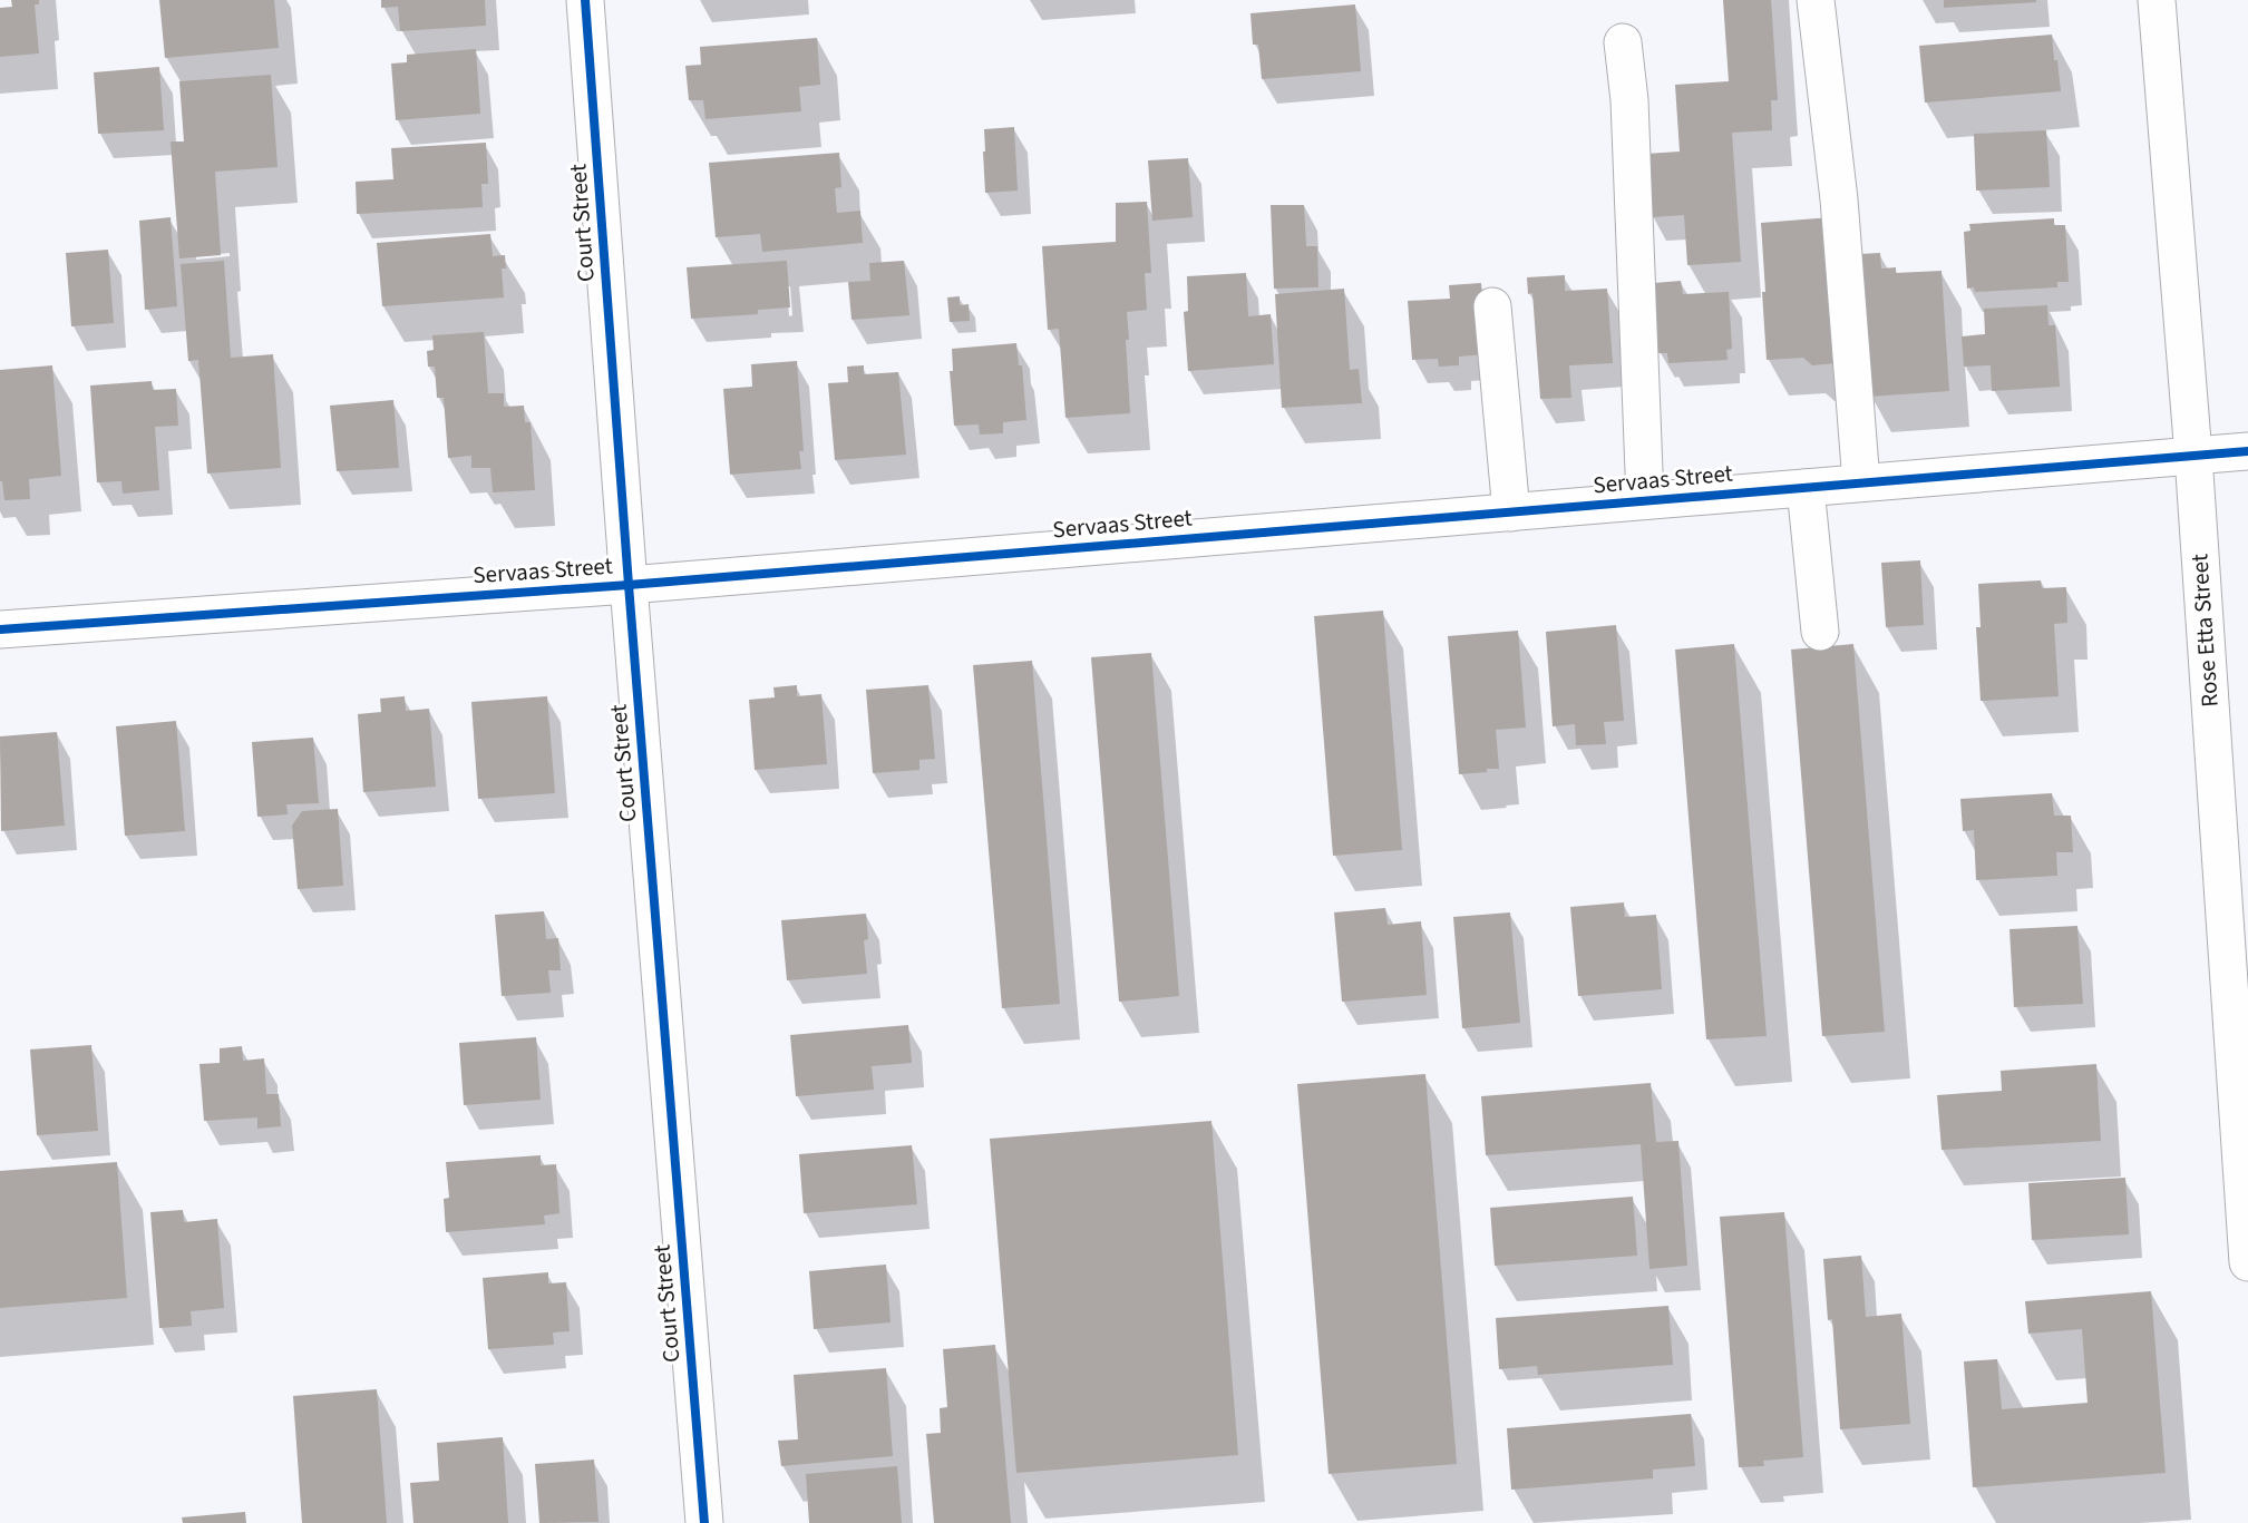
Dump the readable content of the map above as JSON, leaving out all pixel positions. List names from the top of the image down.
{
  "streets": {
    "street": ["Court Street", "Servaas Street", "Rose Etta Street"]
  },
  "crossings": [
    ["Court Street", "Servaas Street"],
    ["Servaas Street", "Rose Etta Street"]
  ]
}
